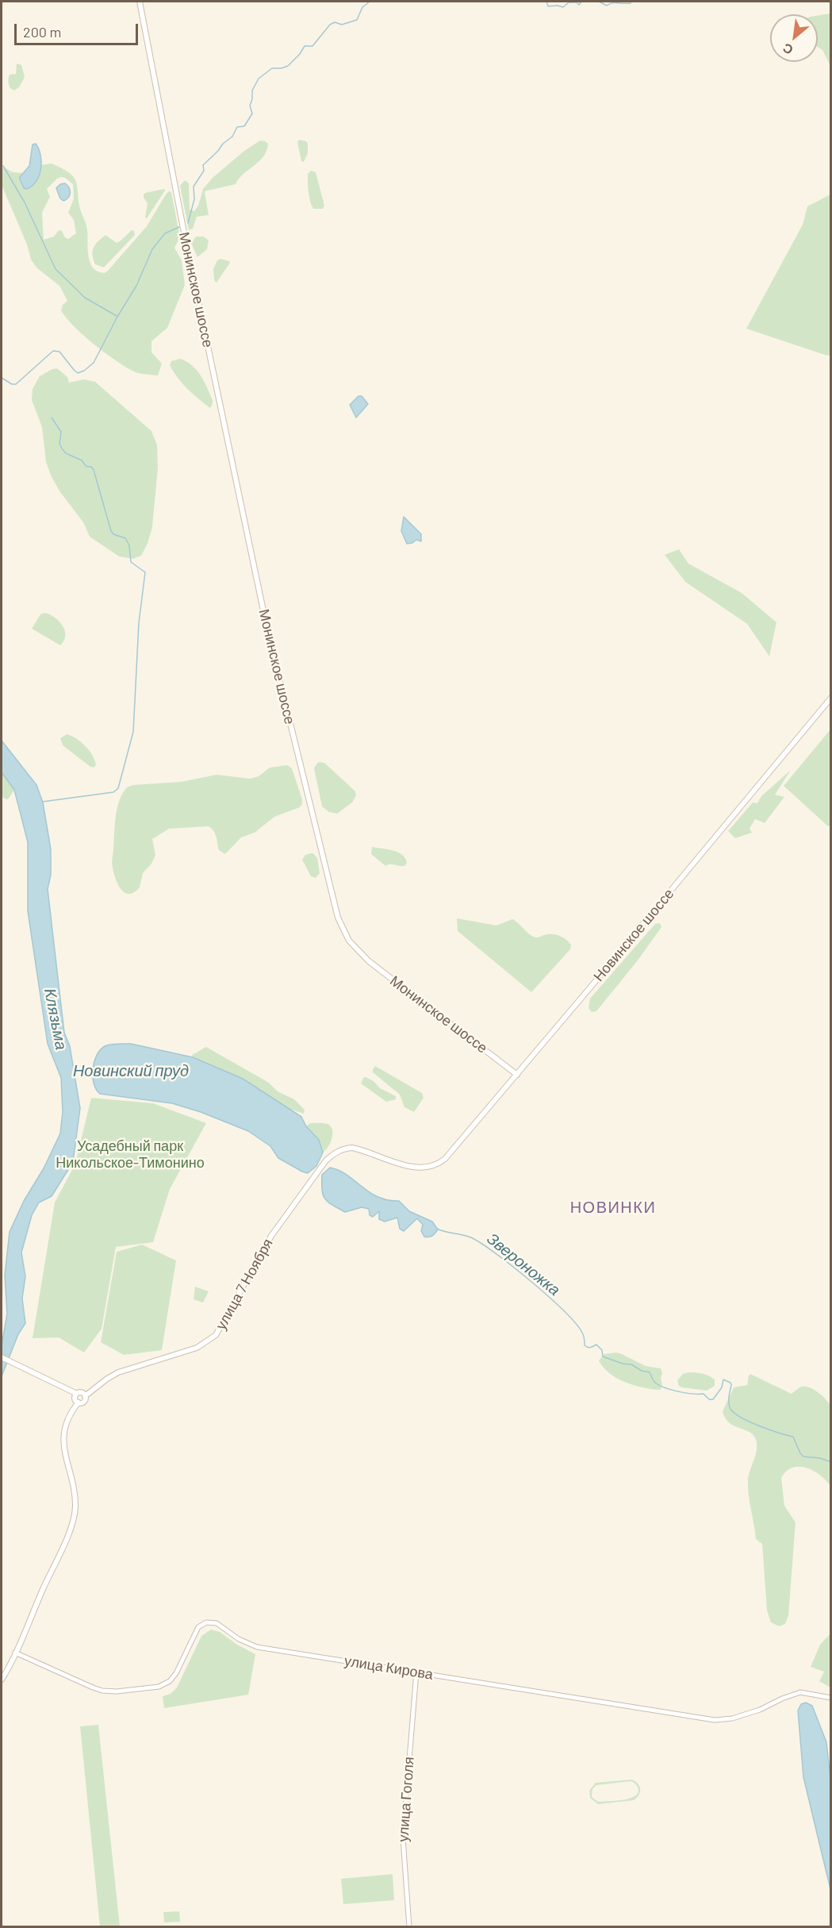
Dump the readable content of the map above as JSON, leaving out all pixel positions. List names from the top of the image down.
{
  "streets": {
    "main road": ["Монинское шоссе", "Новинское шоссе", "улица 7 Ноября"],
    "street": ["улица Кирова", "улица Гоголя"]
  },
  "crossings": [
    ["Монинское шоссе", "Новинское шоссе"],
    ["Новинское шоссе", "улица 7 Ноября"],
    ["улица Кирова", "улица Гоголя"]
  ],
  "districts": ["НОВИНКИ"],
  "water": ["Клязьма", "Новинский пруд", "Звероножка"],
  "parks": ["Усадебный парк Никольское-Тимонино"],
  "scale_bar": "200 m",
  "north": "bottom left"
}
